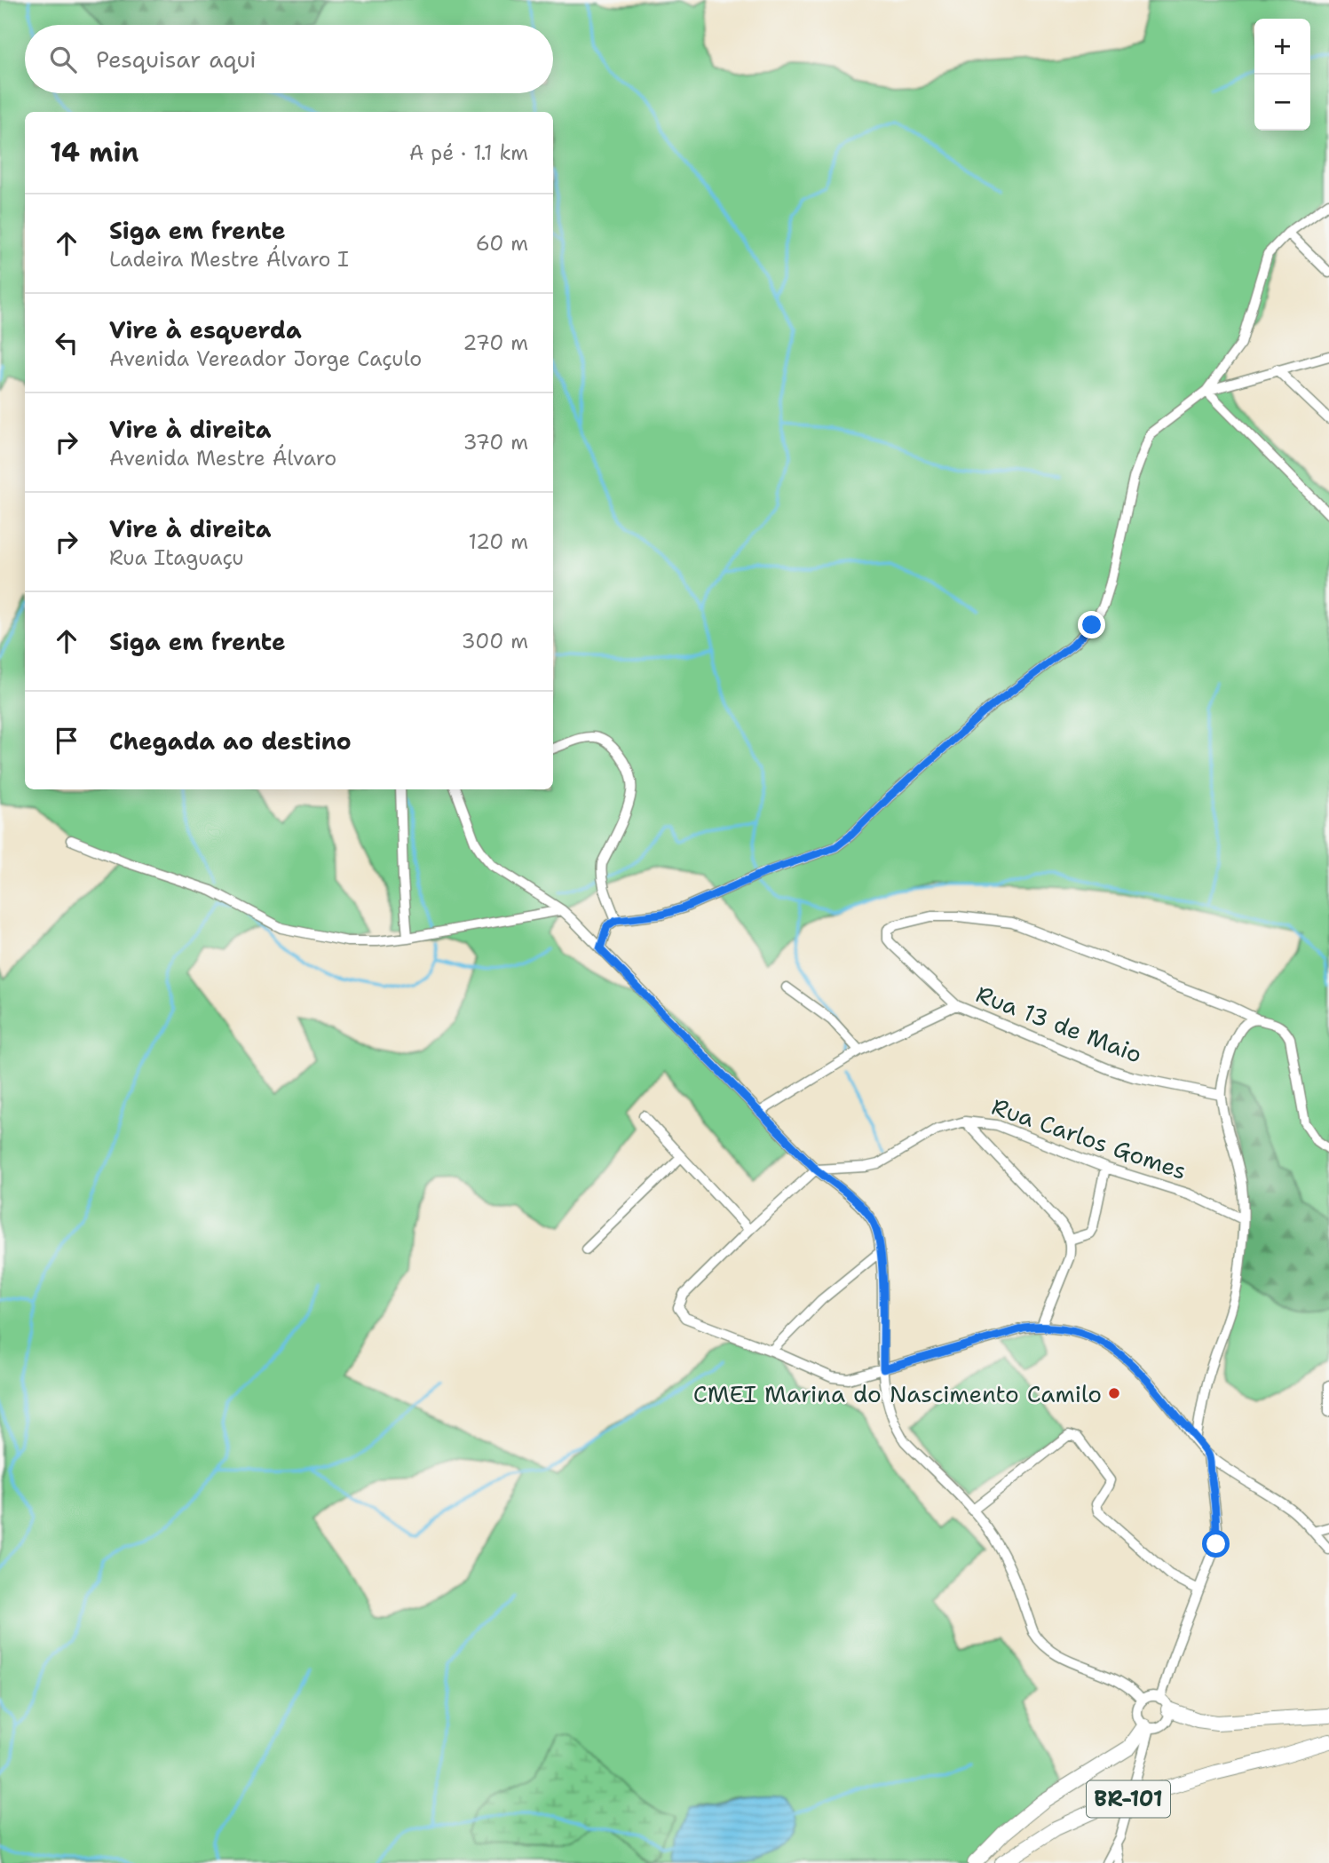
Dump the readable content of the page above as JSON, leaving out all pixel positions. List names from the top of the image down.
{
  "streets": {
    "main road": ["BR-101"],
    "street": ["Rua 13 de Maio", "Rua Carlos Gomes"]
  },
  "places": ["CMEI Marina do Nascimento Camilo"],
  "page": {
    "map_buttons": ["+", "−"],
    "search": "Pesquisar aqui",
    "heading": ["14 min", "A pé · 1.1 km"],
    "list": [
      ["Siga em frente", "Ladeira Mestre Álvaro I", "60 m"],
      ["Vire à esquerda", "Avenida Vereador Jorge Caçulo", "270 m"],
      ["Vire à direita", "Avenida Mestre Álvaro", "370 m"],
      ["Vire à direita", "Rua Itaguaçu", "120 m"],
      ["Siga em frente", "300 m"],
      "Chegada ao destino"
    ]
  }
}
